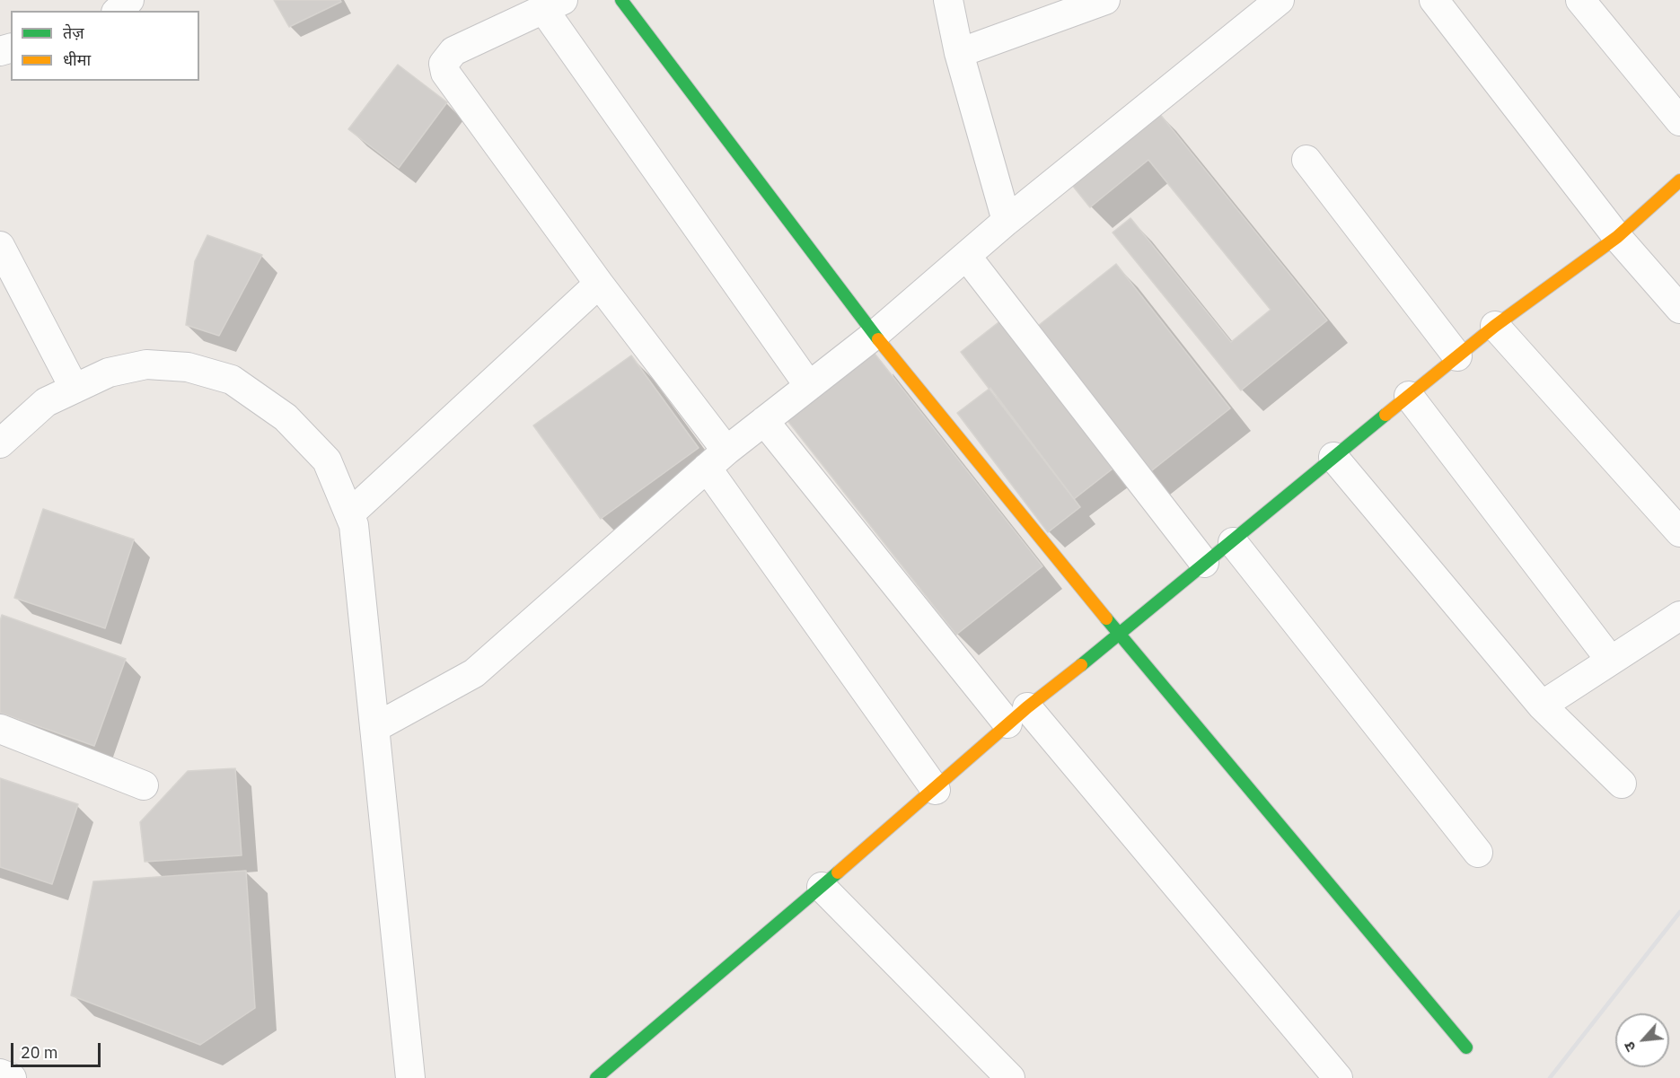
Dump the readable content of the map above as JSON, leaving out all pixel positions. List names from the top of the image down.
{
  "legend": ["तेज़", "धीमा"],
  "scale_bar": "20 m",
  "north": "bottom left"
}
